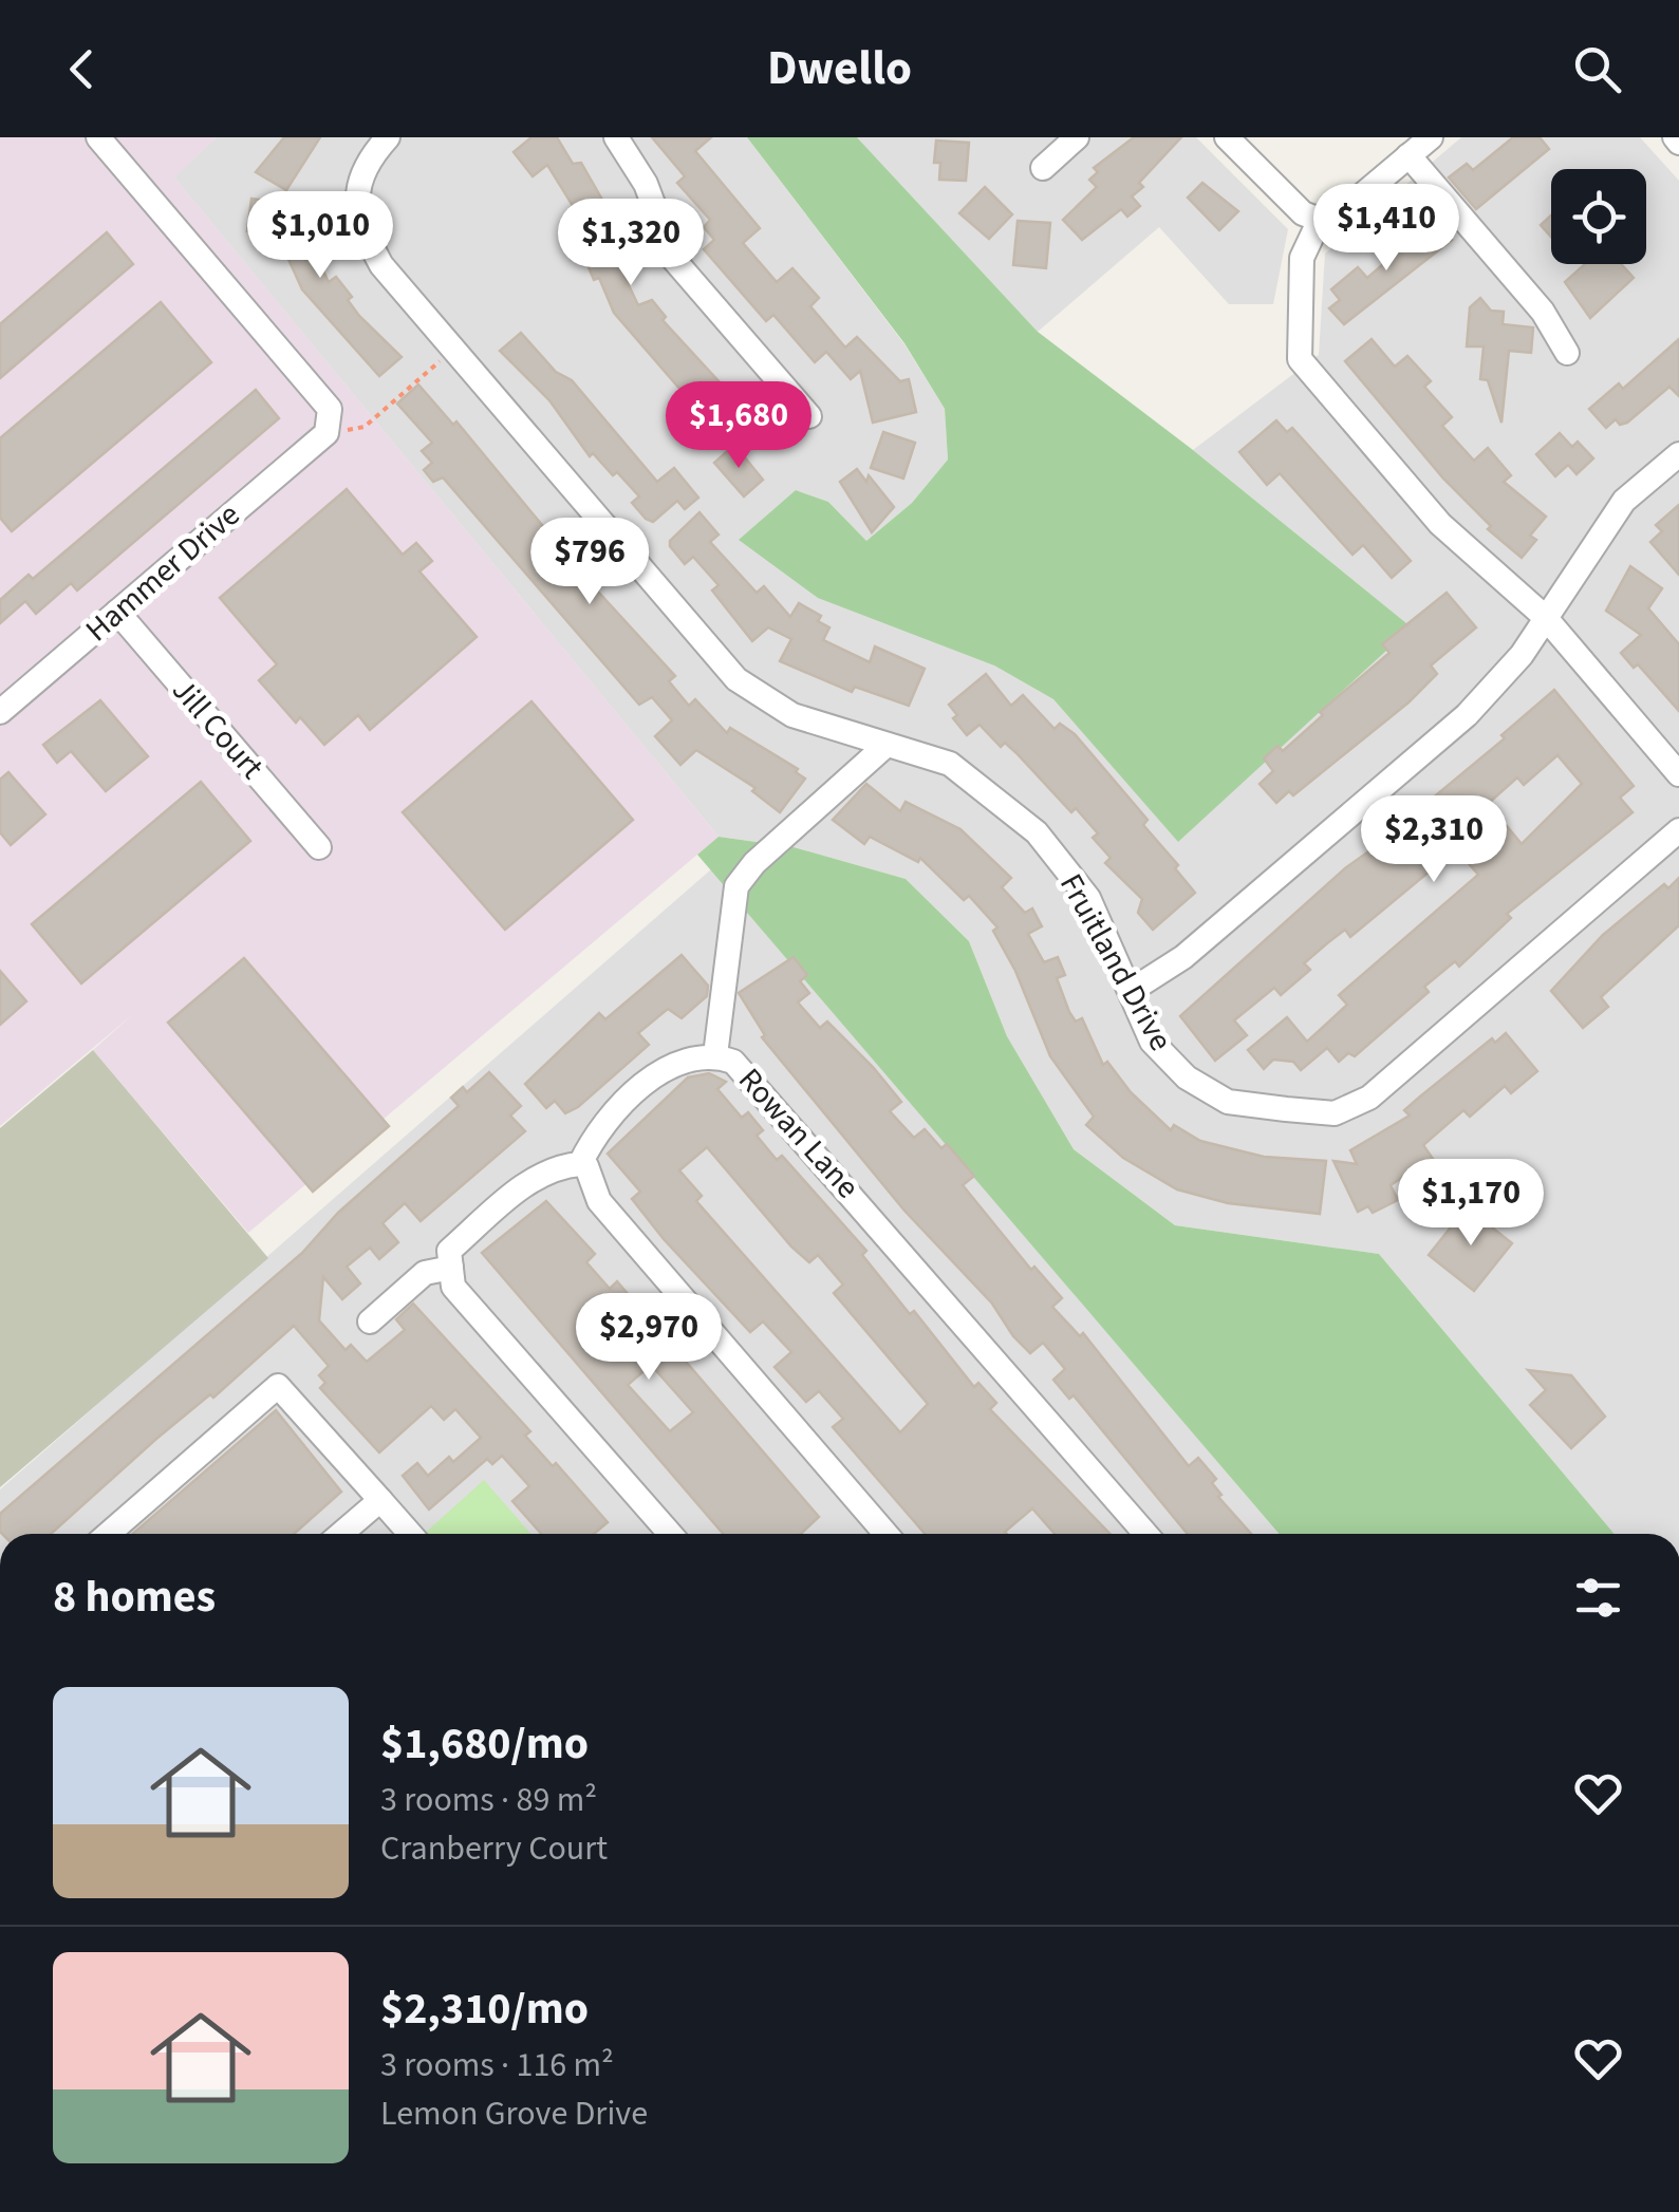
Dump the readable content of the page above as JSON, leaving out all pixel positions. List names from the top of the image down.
{
  "streets": {
    "street": [
      "Hammer Drive",
      "Jill Court",
      "Fruitland Drive",
      "Rowan Lane"
    ]
  },
  "crossings": [
    ["Hammer Drive", "Jill Court"]
  ],
  "page": {
    "header": "Dwello",
    "price": [
      "$1,410",
      "$1,010",
      "$1,320",
      "$1,680",
      "$796",
      "$2,310",
      "$1,170",
      "$2,970"
    ],
    "heading": "8 homes",
    "list": [
      {
        "name": "$1,680/mo",
        "note": "3 rooms · 89 m² · Cranberry Court"
      },
      {
        "name": "$2,310/mo",
        "note": "3 rooms · 116 m² · Lemon Grove Drive"
      }
    ]
  }
}
